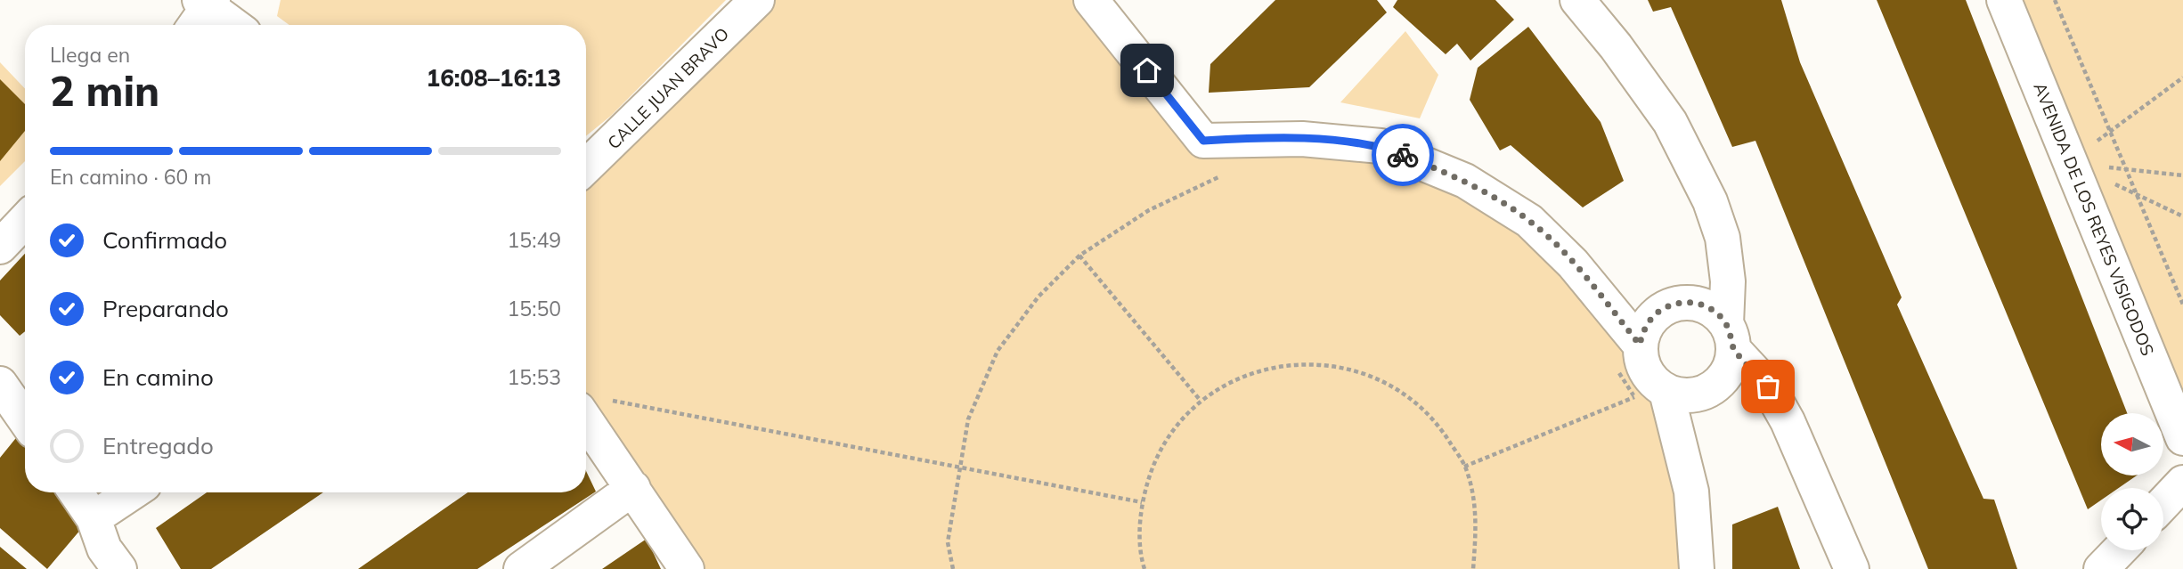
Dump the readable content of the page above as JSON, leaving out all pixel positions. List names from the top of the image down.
{
  "streets": {
    "street": ["CALLE JUAN BRAVO", "AVENIDA DE LOS REYES VISIGODOS"]
  },
  "north": "left",
  "page": {
    "heading": ["2 min", "Llega en", "16:08–16:13"],
    "bar": "En camino · 60 m",
    "list": [
      ["Confirmado", "15:49"],
      ["Preparando", "15:50"],
      ["En camino", "15:53"],
      "Entregado"
    ]
  }
}
